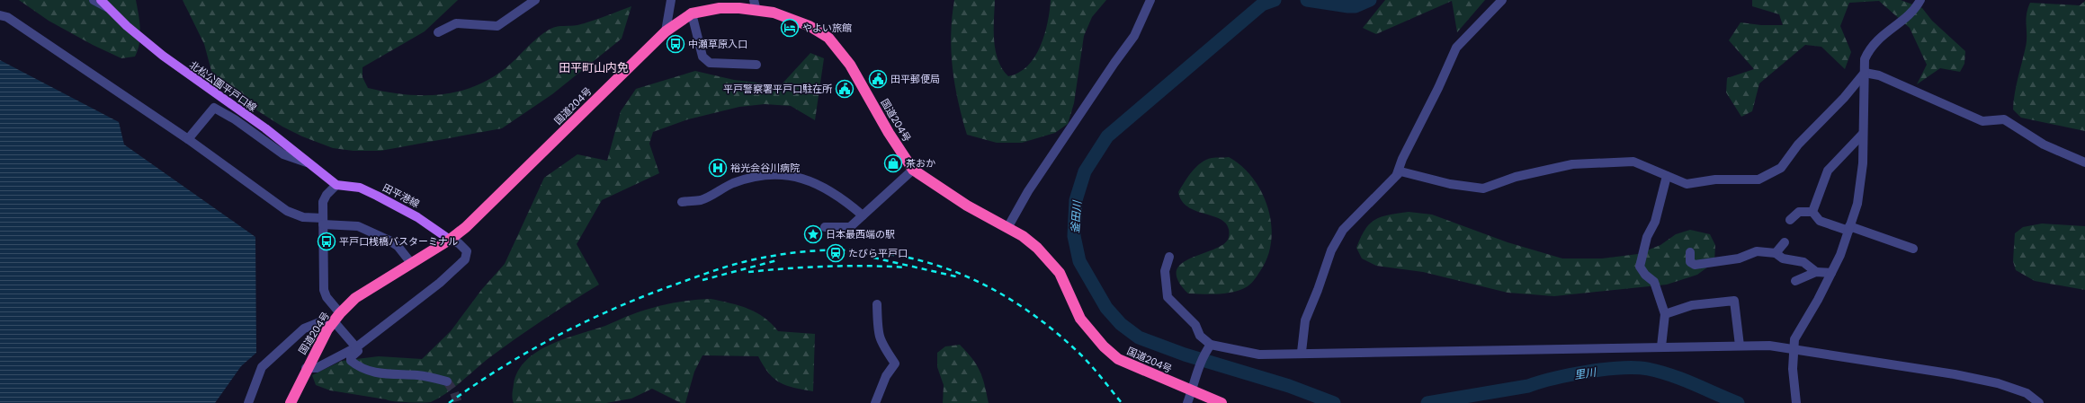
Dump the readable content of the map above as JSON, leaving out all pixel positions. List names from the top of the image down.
{
  "streets": {
    "highway": ["国道204号"],
    "main road": ["北松公園平戸口線", "田平港線"]
  },
  "crossings": [
    ["北松公園平戸口線", "田平港線"],
    ["国道204号", "田平港線"]
  ],
  "districts": ["田平町山内免"],
  "water": ["釜田川", "里川"],
  "places": {
    "hotel": ["やよい旅館"],
    "bus stop": ["中瀬草原入口", "平戸口桟橋バスターミナル"],
    "public building": ["田平郵便局", "平戸警察署平戸口駐在所"],
    "shop": ["茶おか"],
    "hospital": ["裕光会谷川病院"],
    "place": ["日本最西端の駅"],
    "station": ["たびら平戸口"]
  }
}
